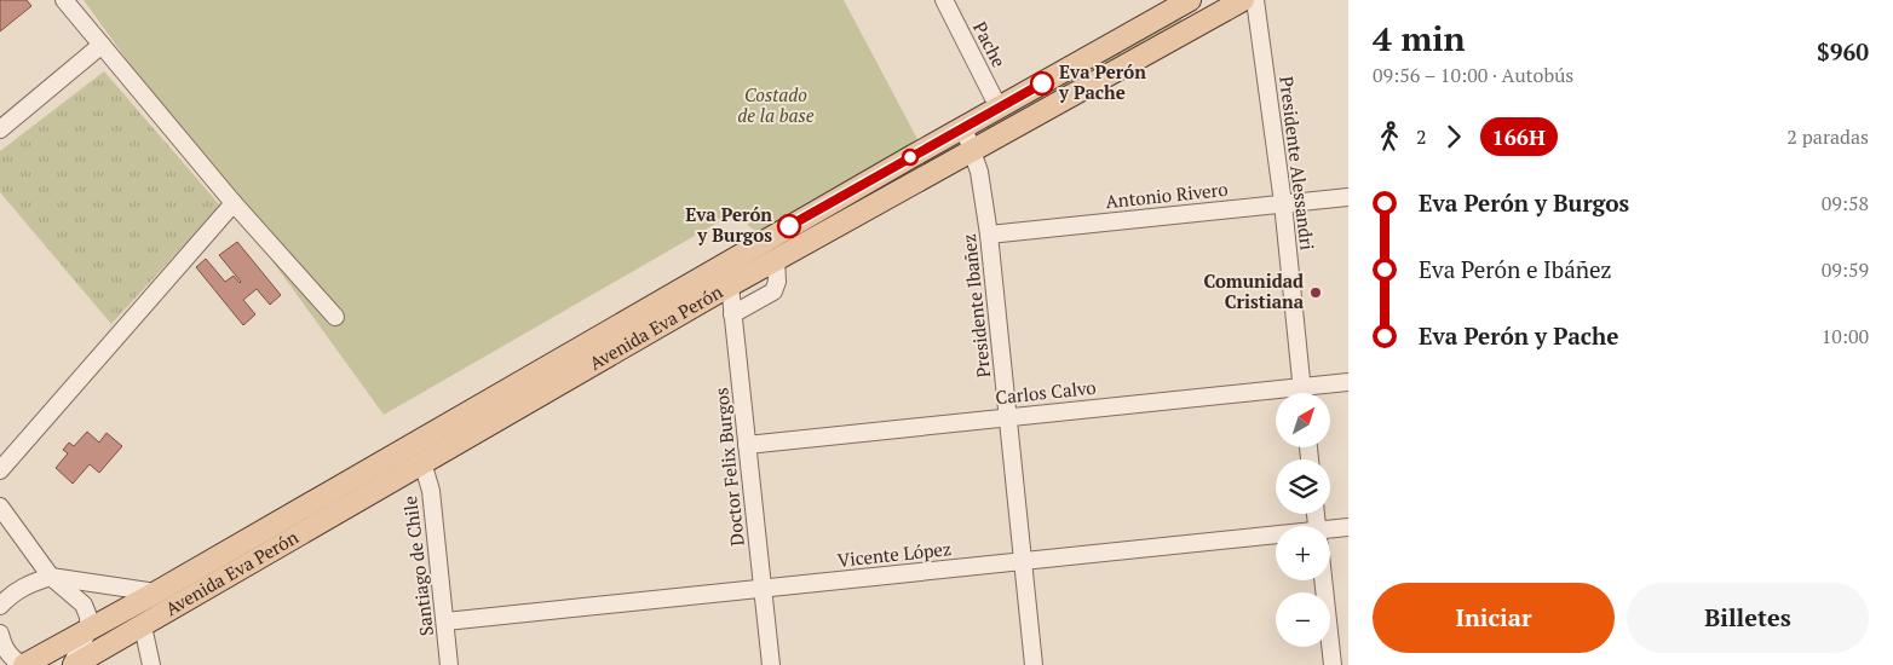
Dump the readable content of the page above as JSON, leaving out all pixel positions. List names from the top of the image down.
{
  "streets": {
    "main road": ["Avenida Eva Perón"],
    "street": [
      "Pache",
      "Presidente Alessandri",
      "Antonio Rivero",
      "Presidente Ibañez",
      "Carlos Calvo",
      "Doctor Felix Burgos",
      "Vicente López",
      "Santiago de Chile"
    ]
  },
  "crossings": [
    ["Pache", "Avenida Eva Perón"],
    ["Presidente Alessandri", "Antonio Rivero"],
    ["Antonio Rivero", "Presidente Ibañez"],
    ["Presidente Ibañez", "Avenida Eva Perón"],
    ["Presidente Ibañez", "Carlos Calvo"],
    ["Presidente Ibañez", "Vicente López"],
    ["Avenida Eva Perón", "Doctor Felix Burgos"],
    ["Avenida Eva Perón", "Santiago de Chile"],
    ["Carlos Calvo", "Doctor Felix Burgos"],
    ["Doctor Felix Burgos", "Vicente López"],
    ["Vicente López", "Santiago de Chile"]
  ],
  "parks": ["Costado de la base"],
  "places": ["Eva Perón y Pache", "Eva Perón y Burgos", "Comunidad Cristiana"],
  "lines": ["bus line 166H"],
  "north": "top right",
  "page": {
    "heading": ["4 min", "09:56 – 10:00 · Autobús", "$960"],
    "legs": ["2", "166H", "2 paradas"],
    "list": [
      {
        "name": "Eva Perón y Burgos",
        "value": "09:58"
      },
      {
        "name": "Eva Perón e Ibáñez",
        "value": "09:59"
      },
      {
        "name": "Eva Perón y Pache",
        "value": "10:00"
      }
    ],
    "map_buttons": ["+", "−"],
    "buttons": ["Iniciar", "Billetes"]
  }
}
